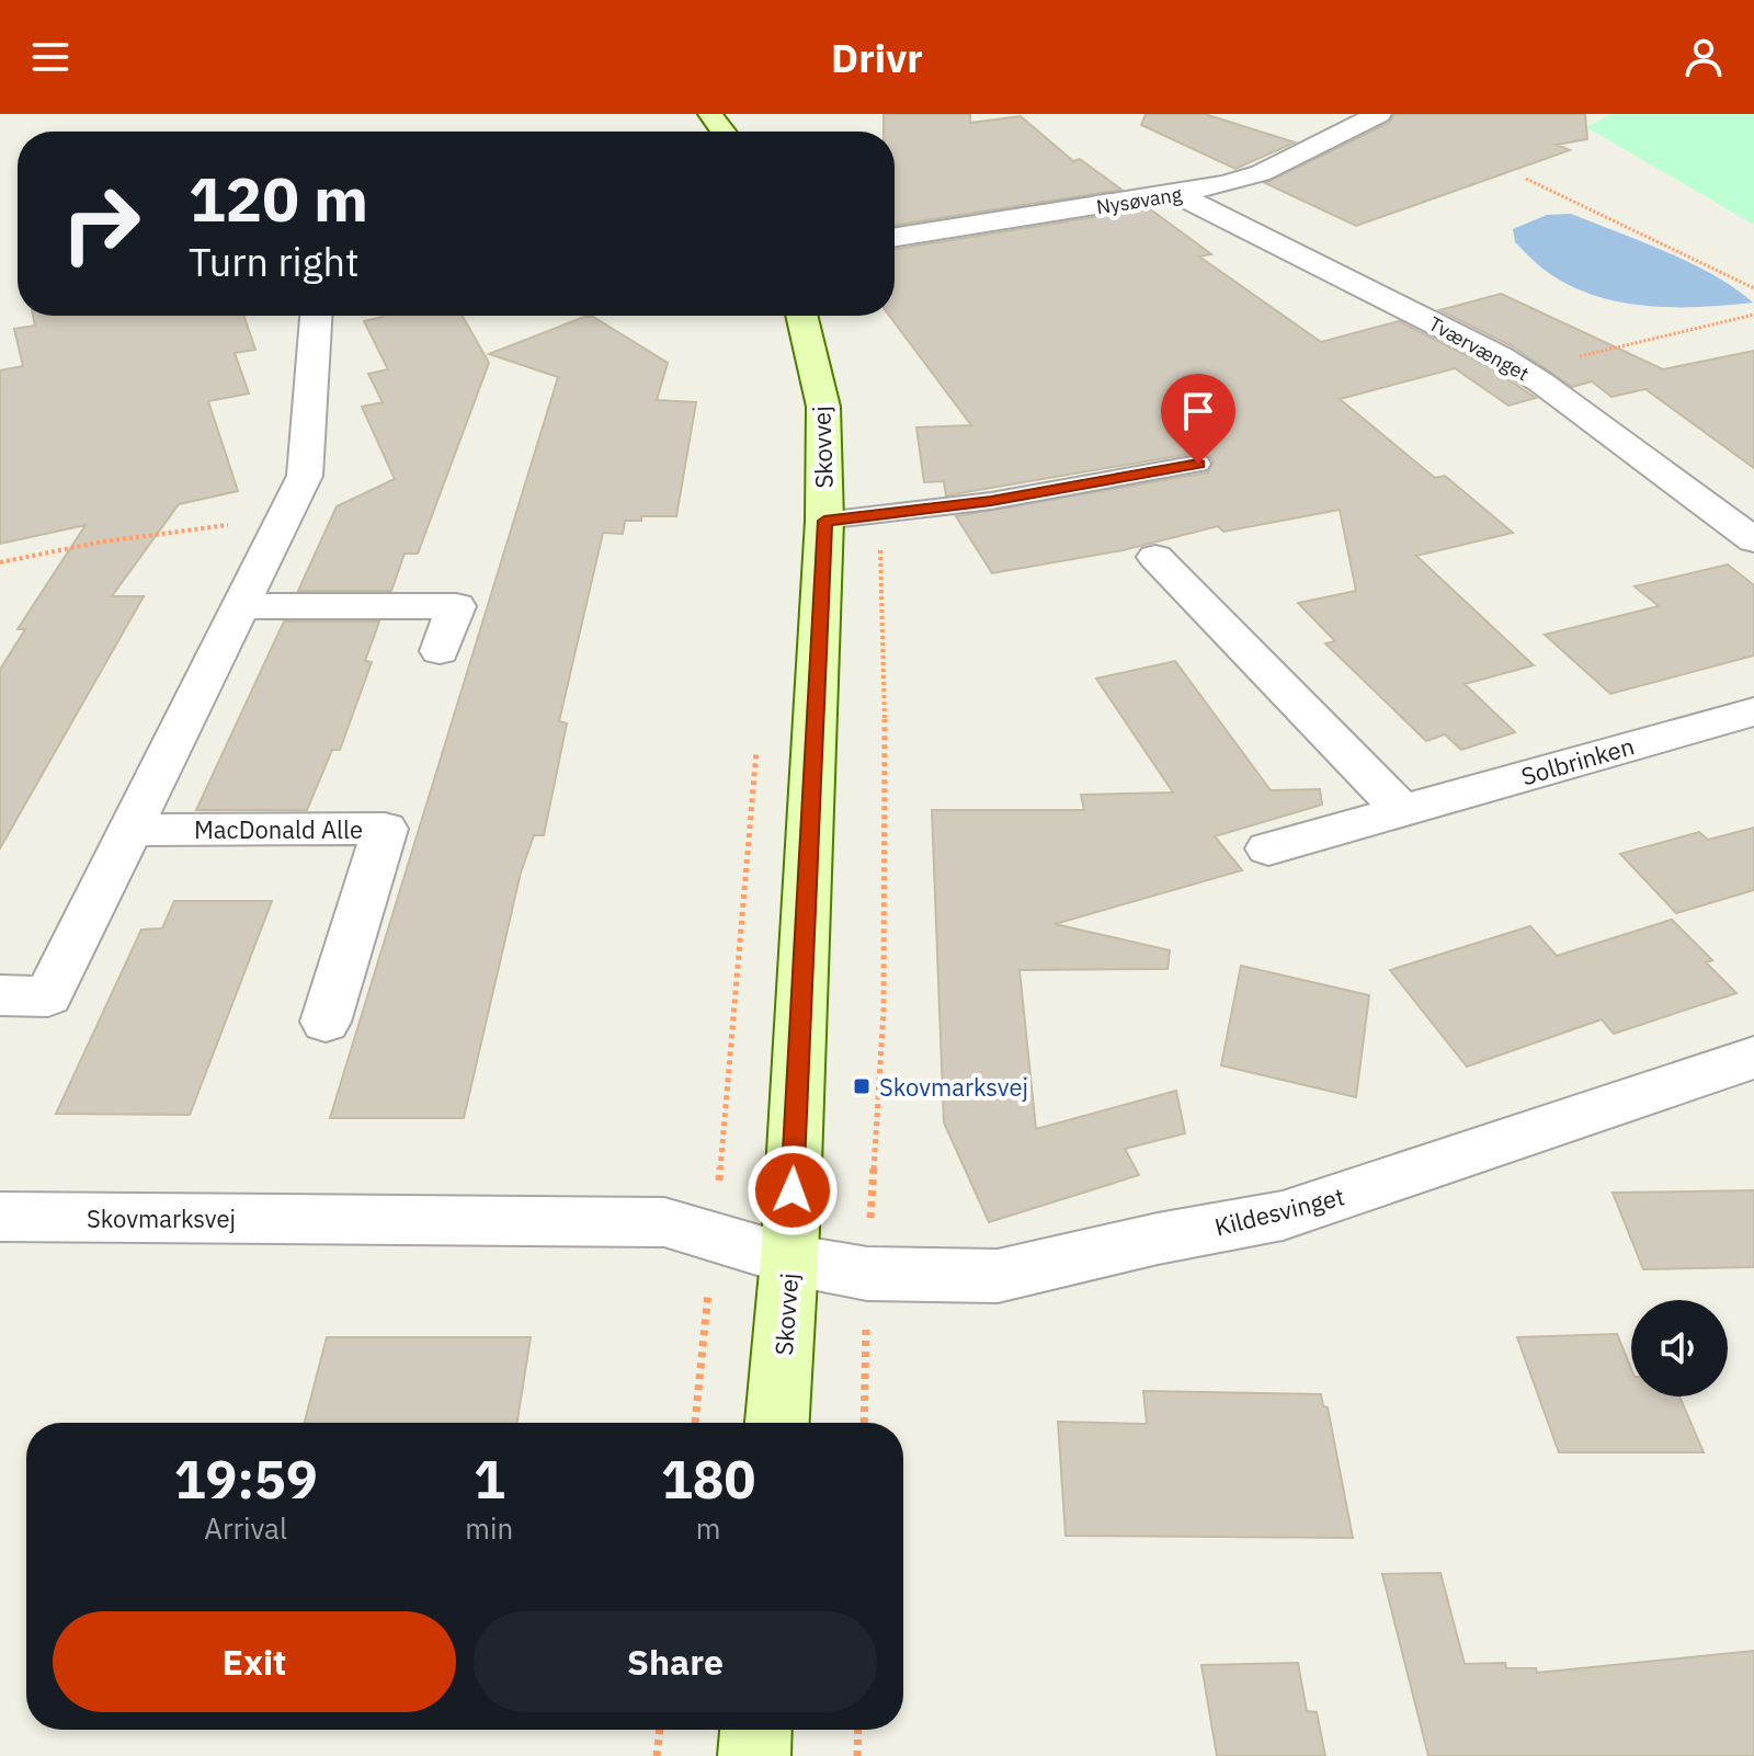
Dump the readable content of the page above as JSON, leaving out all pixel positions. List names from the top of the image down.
{
  "streets": {
    "street": [
      "Nysøvang",
      "Tværvænget",
      "Skovvej",
      "Solbrinken",
      "MacDonald Alle",
      "Kildesvinget",
      "Skovmarksvej"
    ]
  },
  "crossings": [
    ["Nysøvang", "Tværvænget"],
    ["Skovvej", "Kildesvinget"],
    ["Skovvej", "Skovmarksvej"],
    ["Kildesvinget", "Skovmarksvej"]
  ],
  "places": {
    "transit": ["Skovmarksvej"]
  },
  "page": {
    "header": "Drivr",
    "turn": ["120 m", "Turn right"],
    "eta": [
      "19:59",
      "Arrival",
      "1",
      "min",
      "180",
      "m"
    ],
    "buttons": ["Exit", "Share"]
  }
}
